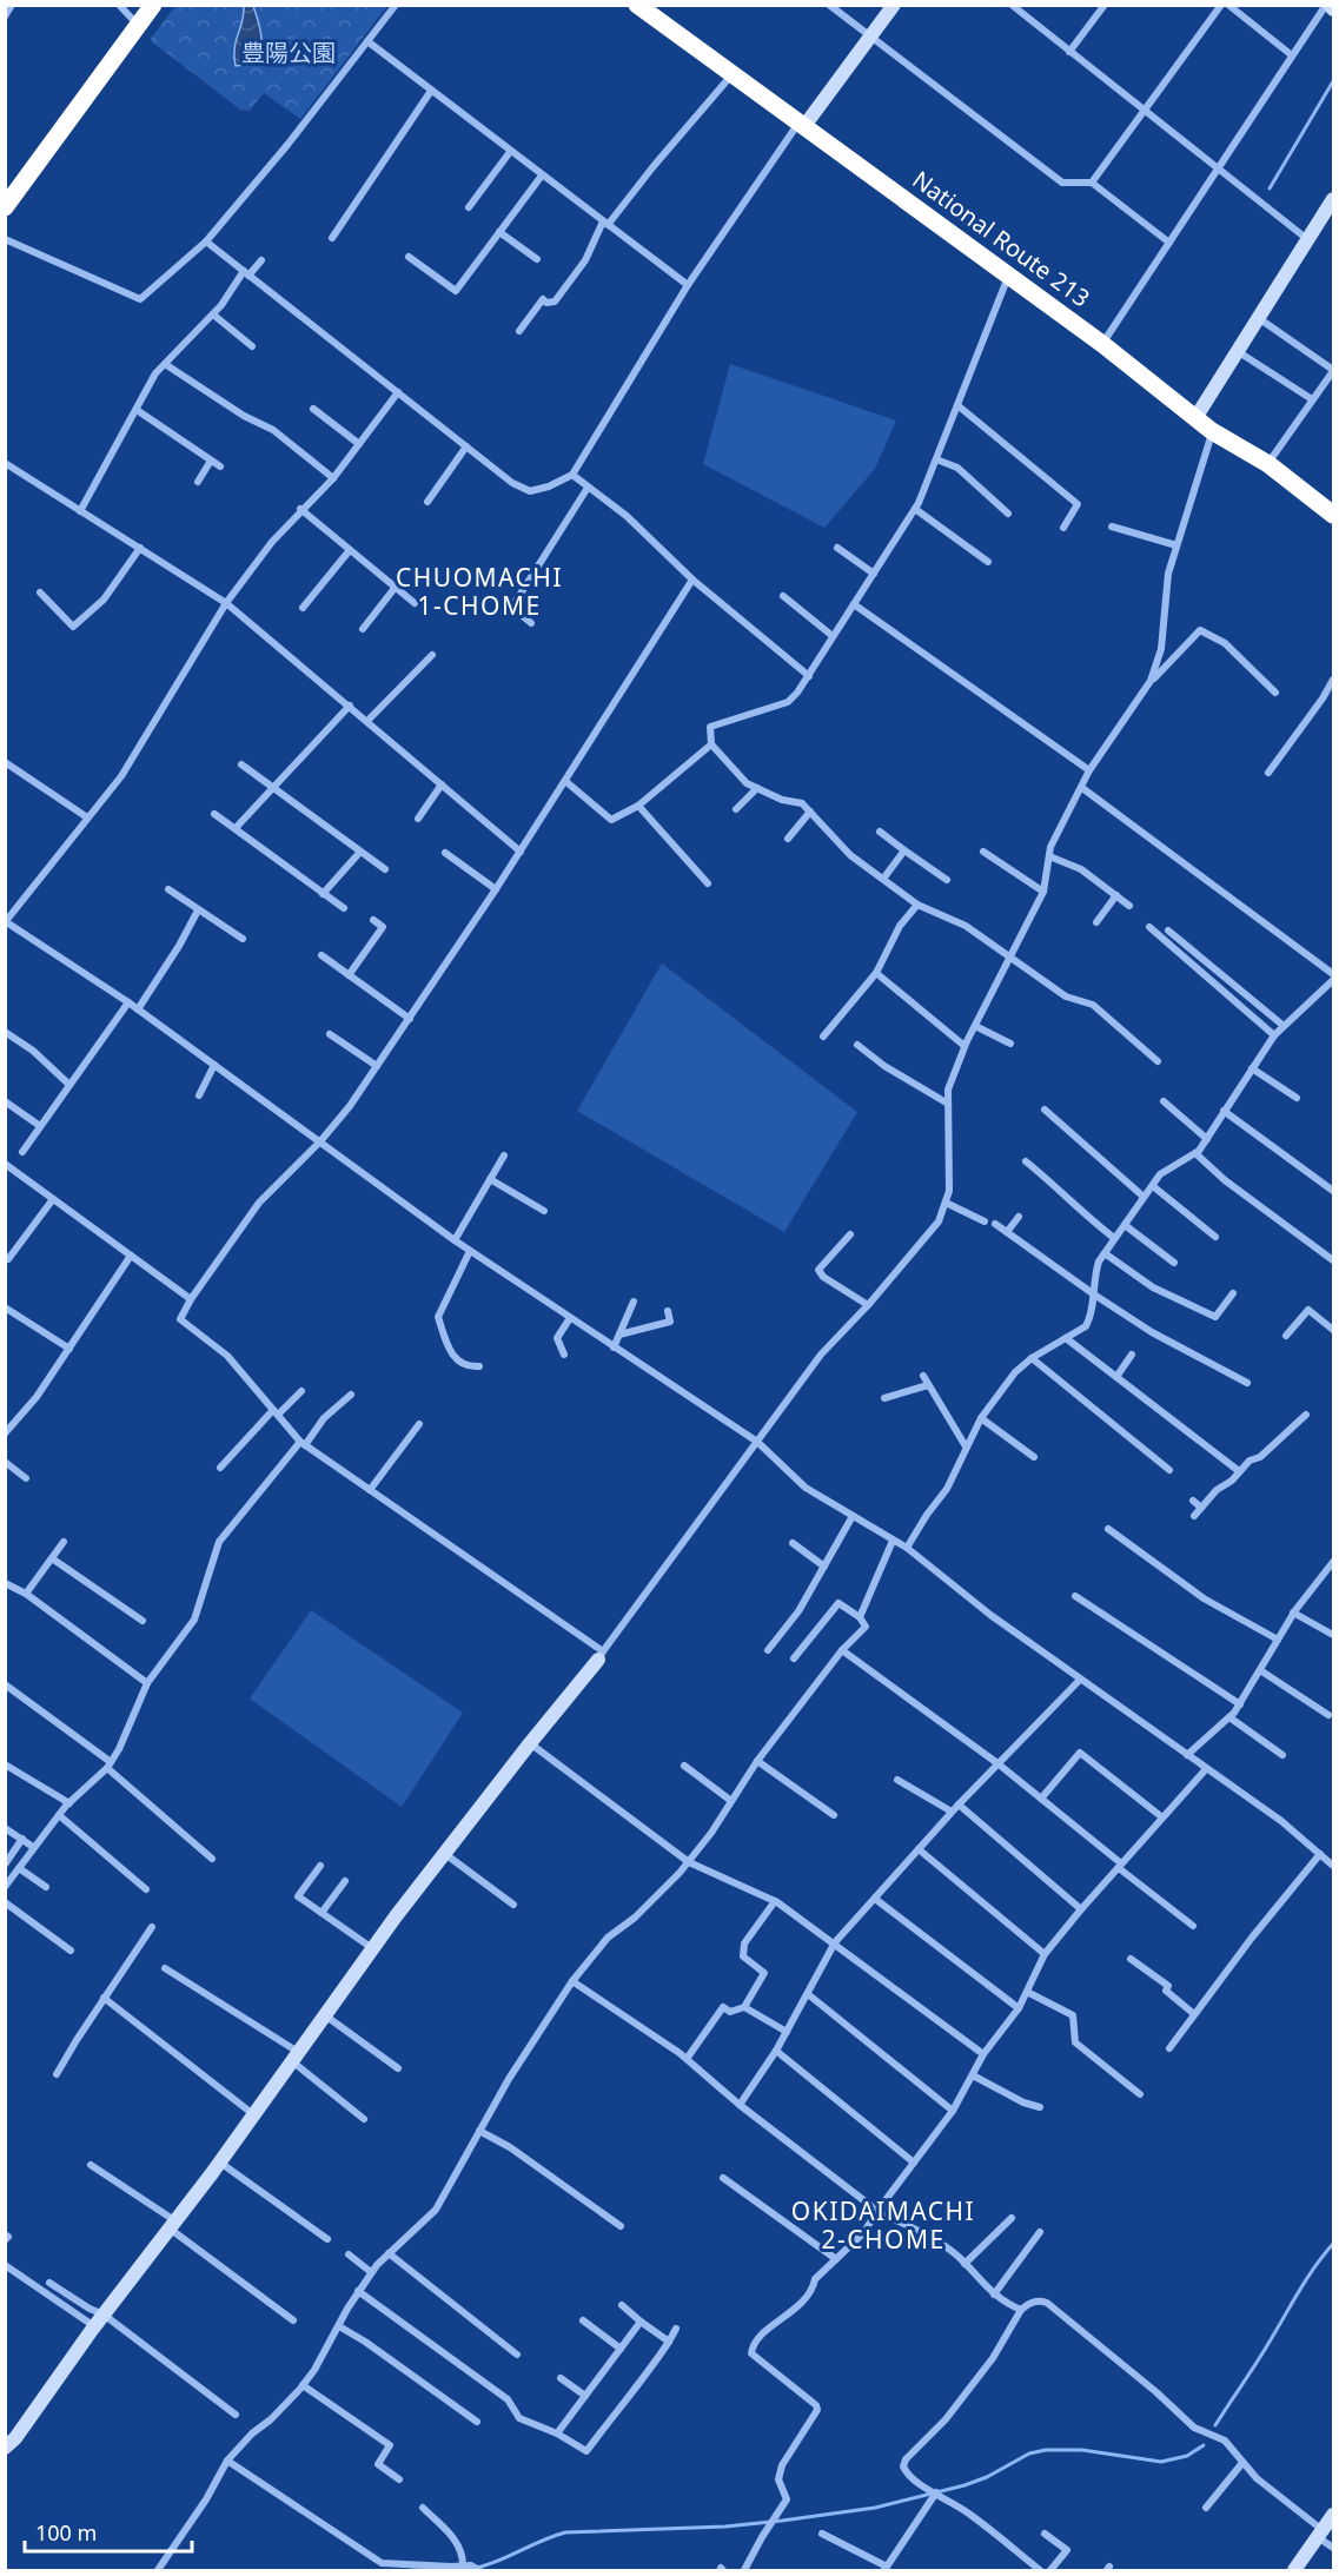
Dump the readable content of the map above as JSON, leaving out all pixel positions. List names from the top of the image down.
{
  "streets": {
    "highway": ["National Route 213"]
  },
  "districts": ["CHUOMACHI 1-CHOME", "OKIDAIMACHI 2-CHOME"],
  "parks": ["豊陽公園"],
  "scale_bar": "100 m"
}
